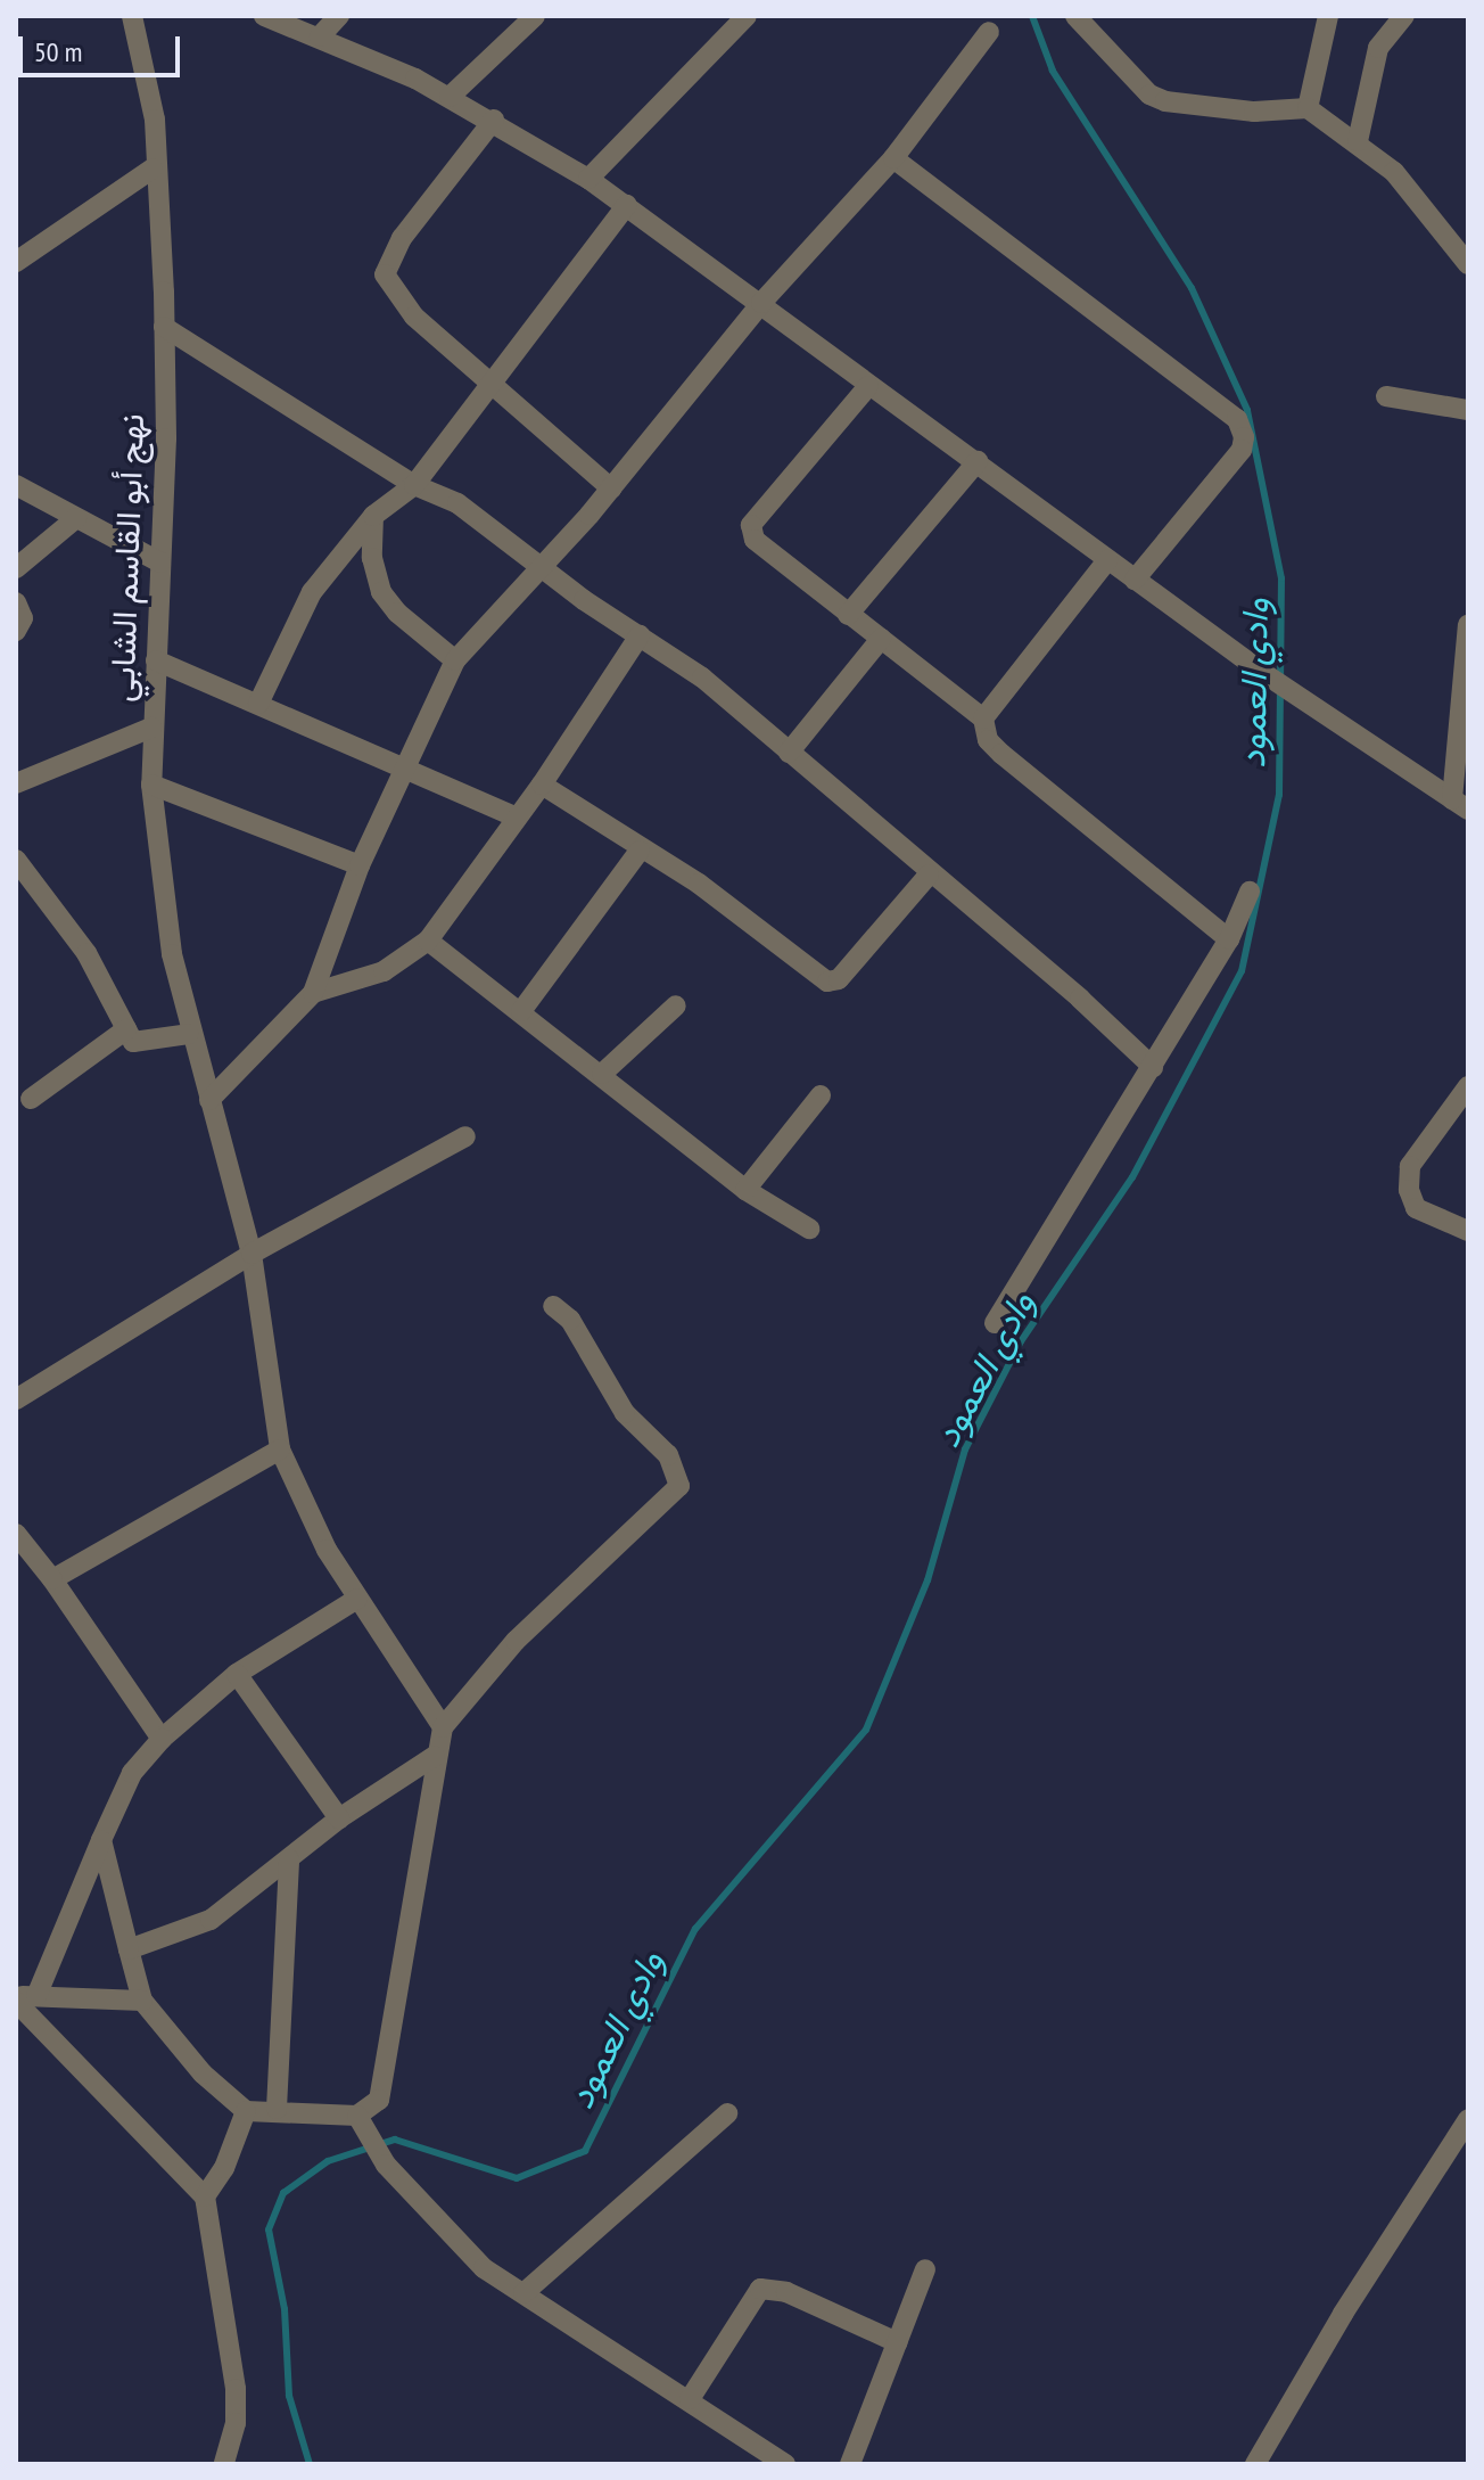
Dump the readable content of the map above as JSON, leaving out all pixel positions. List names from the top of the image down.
{
  "streets": {
    "street": ["نهج أبو القاسم الشابي"]
  },
  "water": ["وادي العمود"],
  "scale_bar": "50 m"
}
